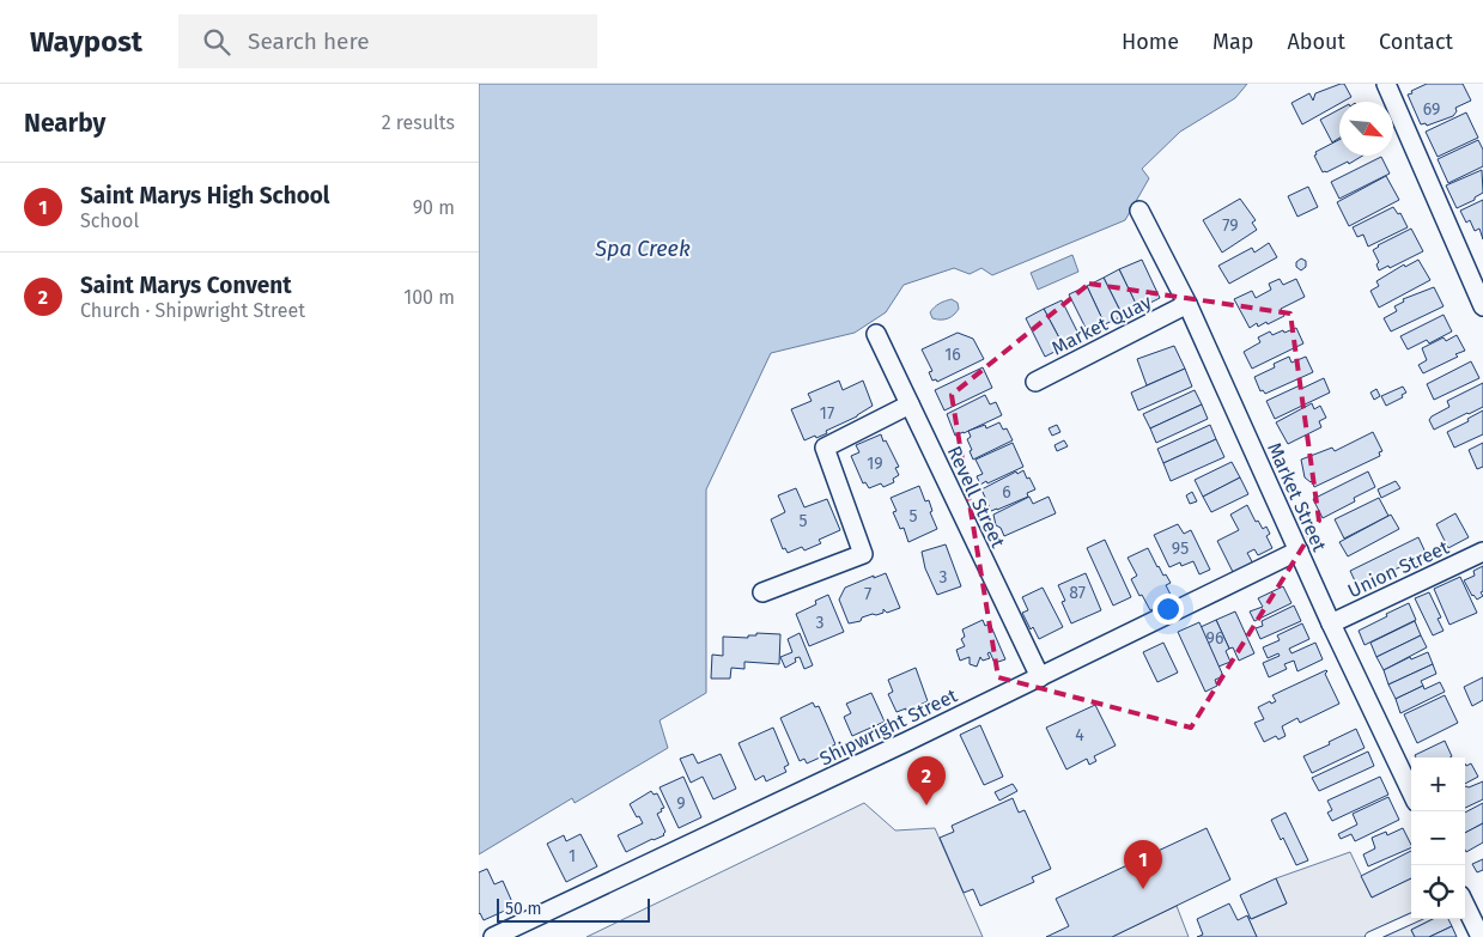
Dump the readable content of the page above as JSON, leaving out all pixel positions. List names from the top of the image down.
{
  "streets": {
    "street": [
      "Market Quay",
      "Revell Street",
      "Market Street",
      "Union Street",
      "Shipwright Street"
    ]
  },
  "crossings": [
    ["Market Quay", "Market Street"],
    ["Revell Street", "Shipwright Street"],
    ["Market Street", "Union Street"],
    ["Market Street", "Shipwright Street"]
  ],
  "water": ["Spa Creek"],
  "house_numbers": [
    "69",
    "79",
    "16",
    "17",
    "19",
    "6",
    "5",
    "5",
    "95",
    "3",
    "87",
    "7",
    "3",
    "96",
    "4",
    "9",
    "1"
  ],
  "scale_bar": "50 m",
  "north": "bottom right",
  "page": {
    "header": "Waypost",
    "search": "Search here",
    "nav": [
      "Home",
      "Map",
      "About",
      "Contact"
    ],
    "heading": ["Nearby", "2 results"],
    "list": [
      {
        "mark": "1",
        "name": "Saint Marys High School",
        "note": "School",
        "value": "90 m"
      },
      {
        "mark": "2",
        "name": "Saint Marys Convent",
        "note": "Church · Shipwright Street",
        "value": "100 m"
      }
    ],
    "pins": ["2", "1"],
    "map_buttons": ["+", "−"],
    "scale": "50 m"
  }
}
